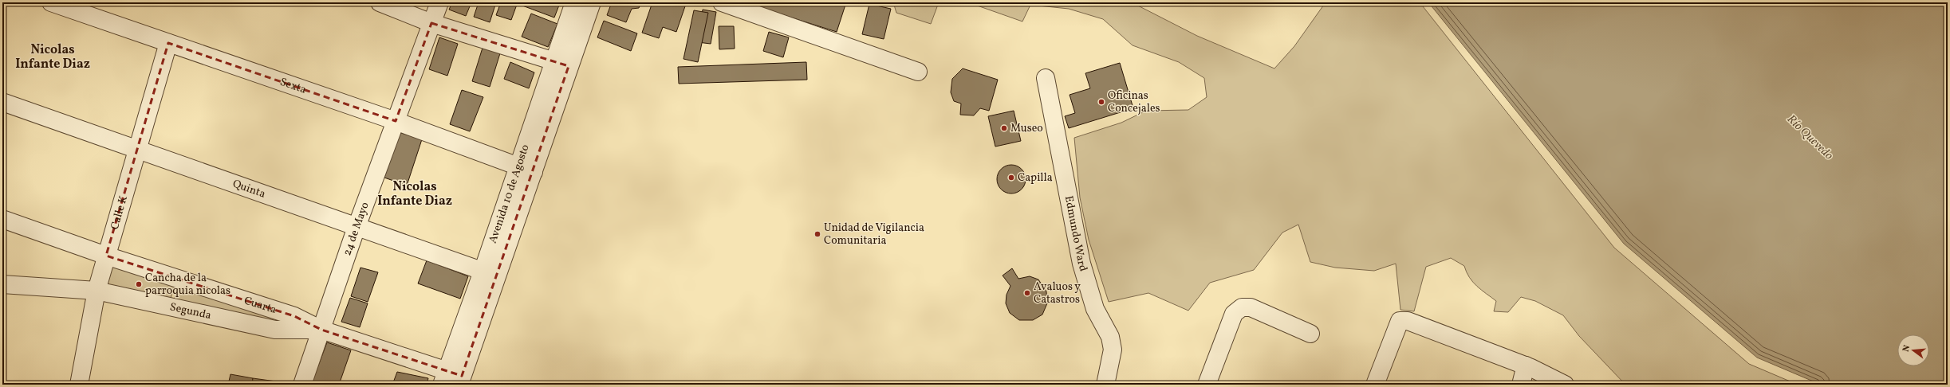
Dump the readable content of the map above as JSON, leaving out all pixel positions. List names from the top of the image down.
{
  "streets": {
    "street": [
      "Sexta",
      "Quinta",
      "Avenida 10 de Agosto",
      "Calle K",
      "24 de Mayo",
      "Edmundo Ward",
      "Cuarta",
      "Segunda"
    ]
  },
  "crossings": [
    ["Sexta", "Avenida 10 de Agosto"],
    ["Sexta", "Calle K"],
    ["Sexta", "24 de Mayo"],
    ["Quinta", "Avenida 10 de Agosto"],
    ["Quinta", "Calle K"],
    ["Quinta", "24 de Mayo"],
    ["Avenida 10 de Agosto", "Cuarta"],
    ["Calle K", "Cuarta"],
    ["Calle K", "Segunda"],
    ["24 de Mayo", "Cuarta"],
    ["24 de Mayo", "Segunda"],
    ["Cuarta", "Segunda"]
  ],
  "districts": ["Nicolas Infante Diaz", "Nicolas Infante Diaz"],
  "water": ["Río Quevedo"],
  "places": [
    "Oficinas Concejales",
    "Museo",
    "Capilla",
    "Unidad de Vigilancia Comunitaria",
    "Cancha de la parroquia nicolas",
    "Avaluos y Catastros"
  ],
  "north": "left"
}
